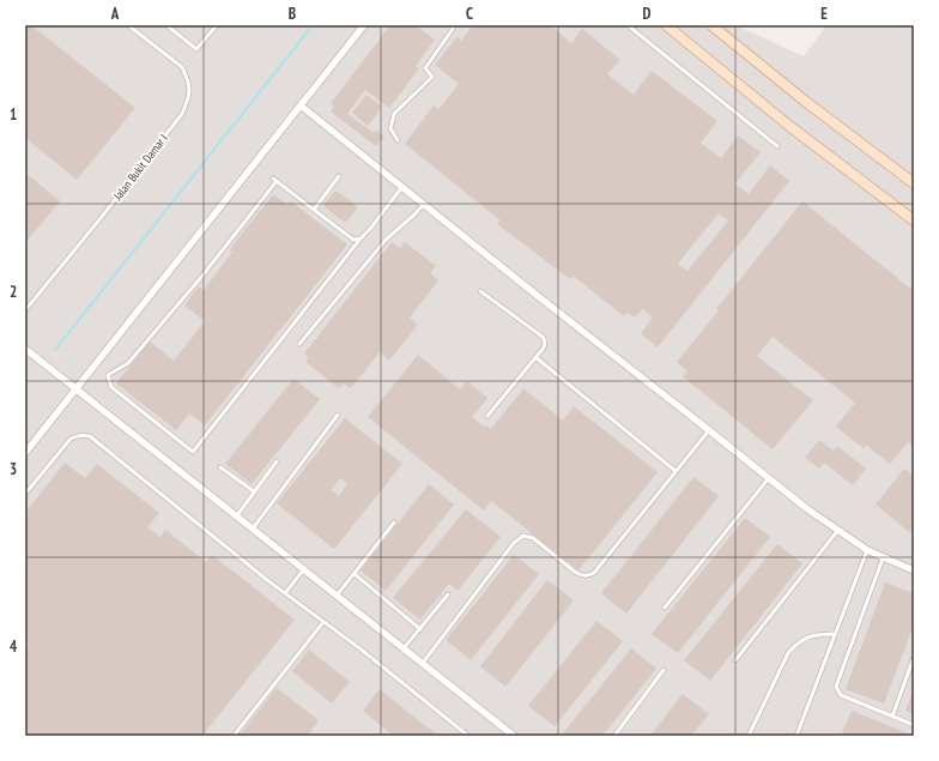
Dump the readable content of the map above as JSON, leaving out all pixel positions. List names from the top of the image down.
{
  "streets": {
    "lane": ["Jalan Bukit Damar I"]
  },
  "grid": {
    "columns": [
      "A",
      "B",
      "C",
      "D",
      "E"
    ],
    "rows": [
      "1",
      "2",
      "3",
      "4"
    ]
  }
}
